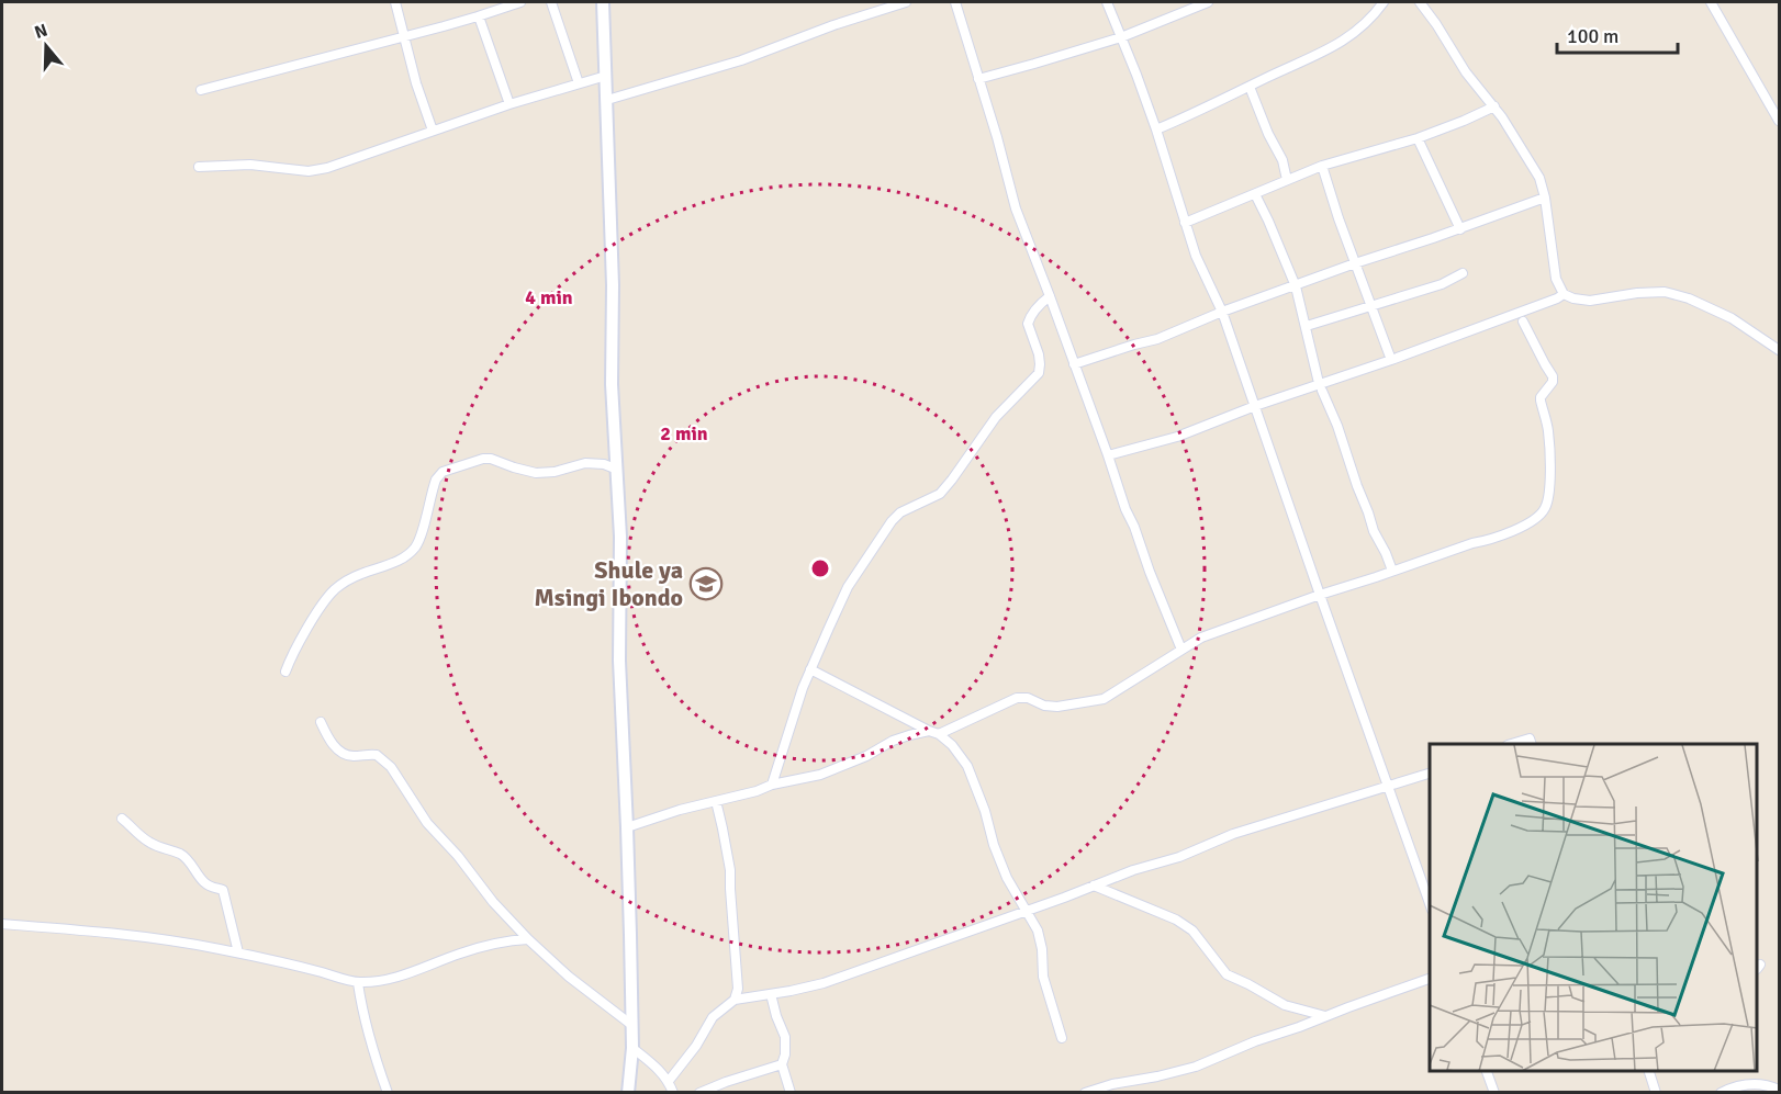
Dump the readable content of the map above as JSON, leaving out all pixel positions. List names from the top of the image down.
{
  "places": {
    "school or university": ["Shule ya Msingi Ibondo"]
  },
  "scale_bar": "100 m",
  "north": "top",
  "rings": ["4 min", "2 min"]
}
